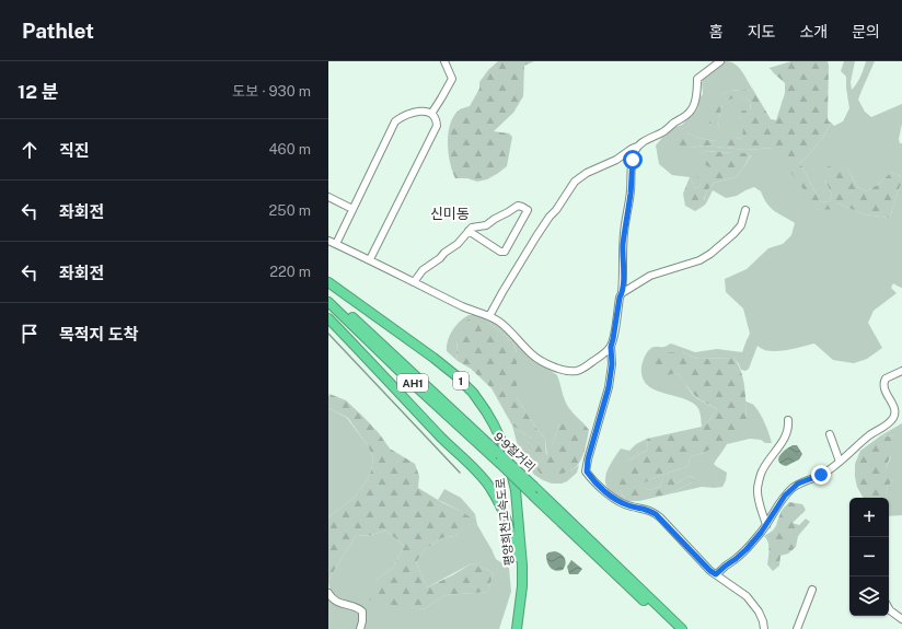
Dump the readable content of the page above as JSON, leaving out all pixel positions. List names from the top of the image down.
{
  "streets": {
    "highway": [
      "1",
      "AH1",
      "9·9절거리",
      "평양희천고속도로"
    ]
  },
  "districts": ["신미동"],
  "page": {
    "header": "Pathlet",
    "nav": [
      "홈",
      "지도",
      "소개",
      "문의"
    ],
    "heading": ["12 분", "도보 · 930 m"],
    "list": [
      ["직진", "460 m"],
      ["좌회전", "250 m"],
      ["좌회전", "220 m"],
      "목적지 도착"
    ],
    "map_buttons": ["+", "−"]
  }
}
